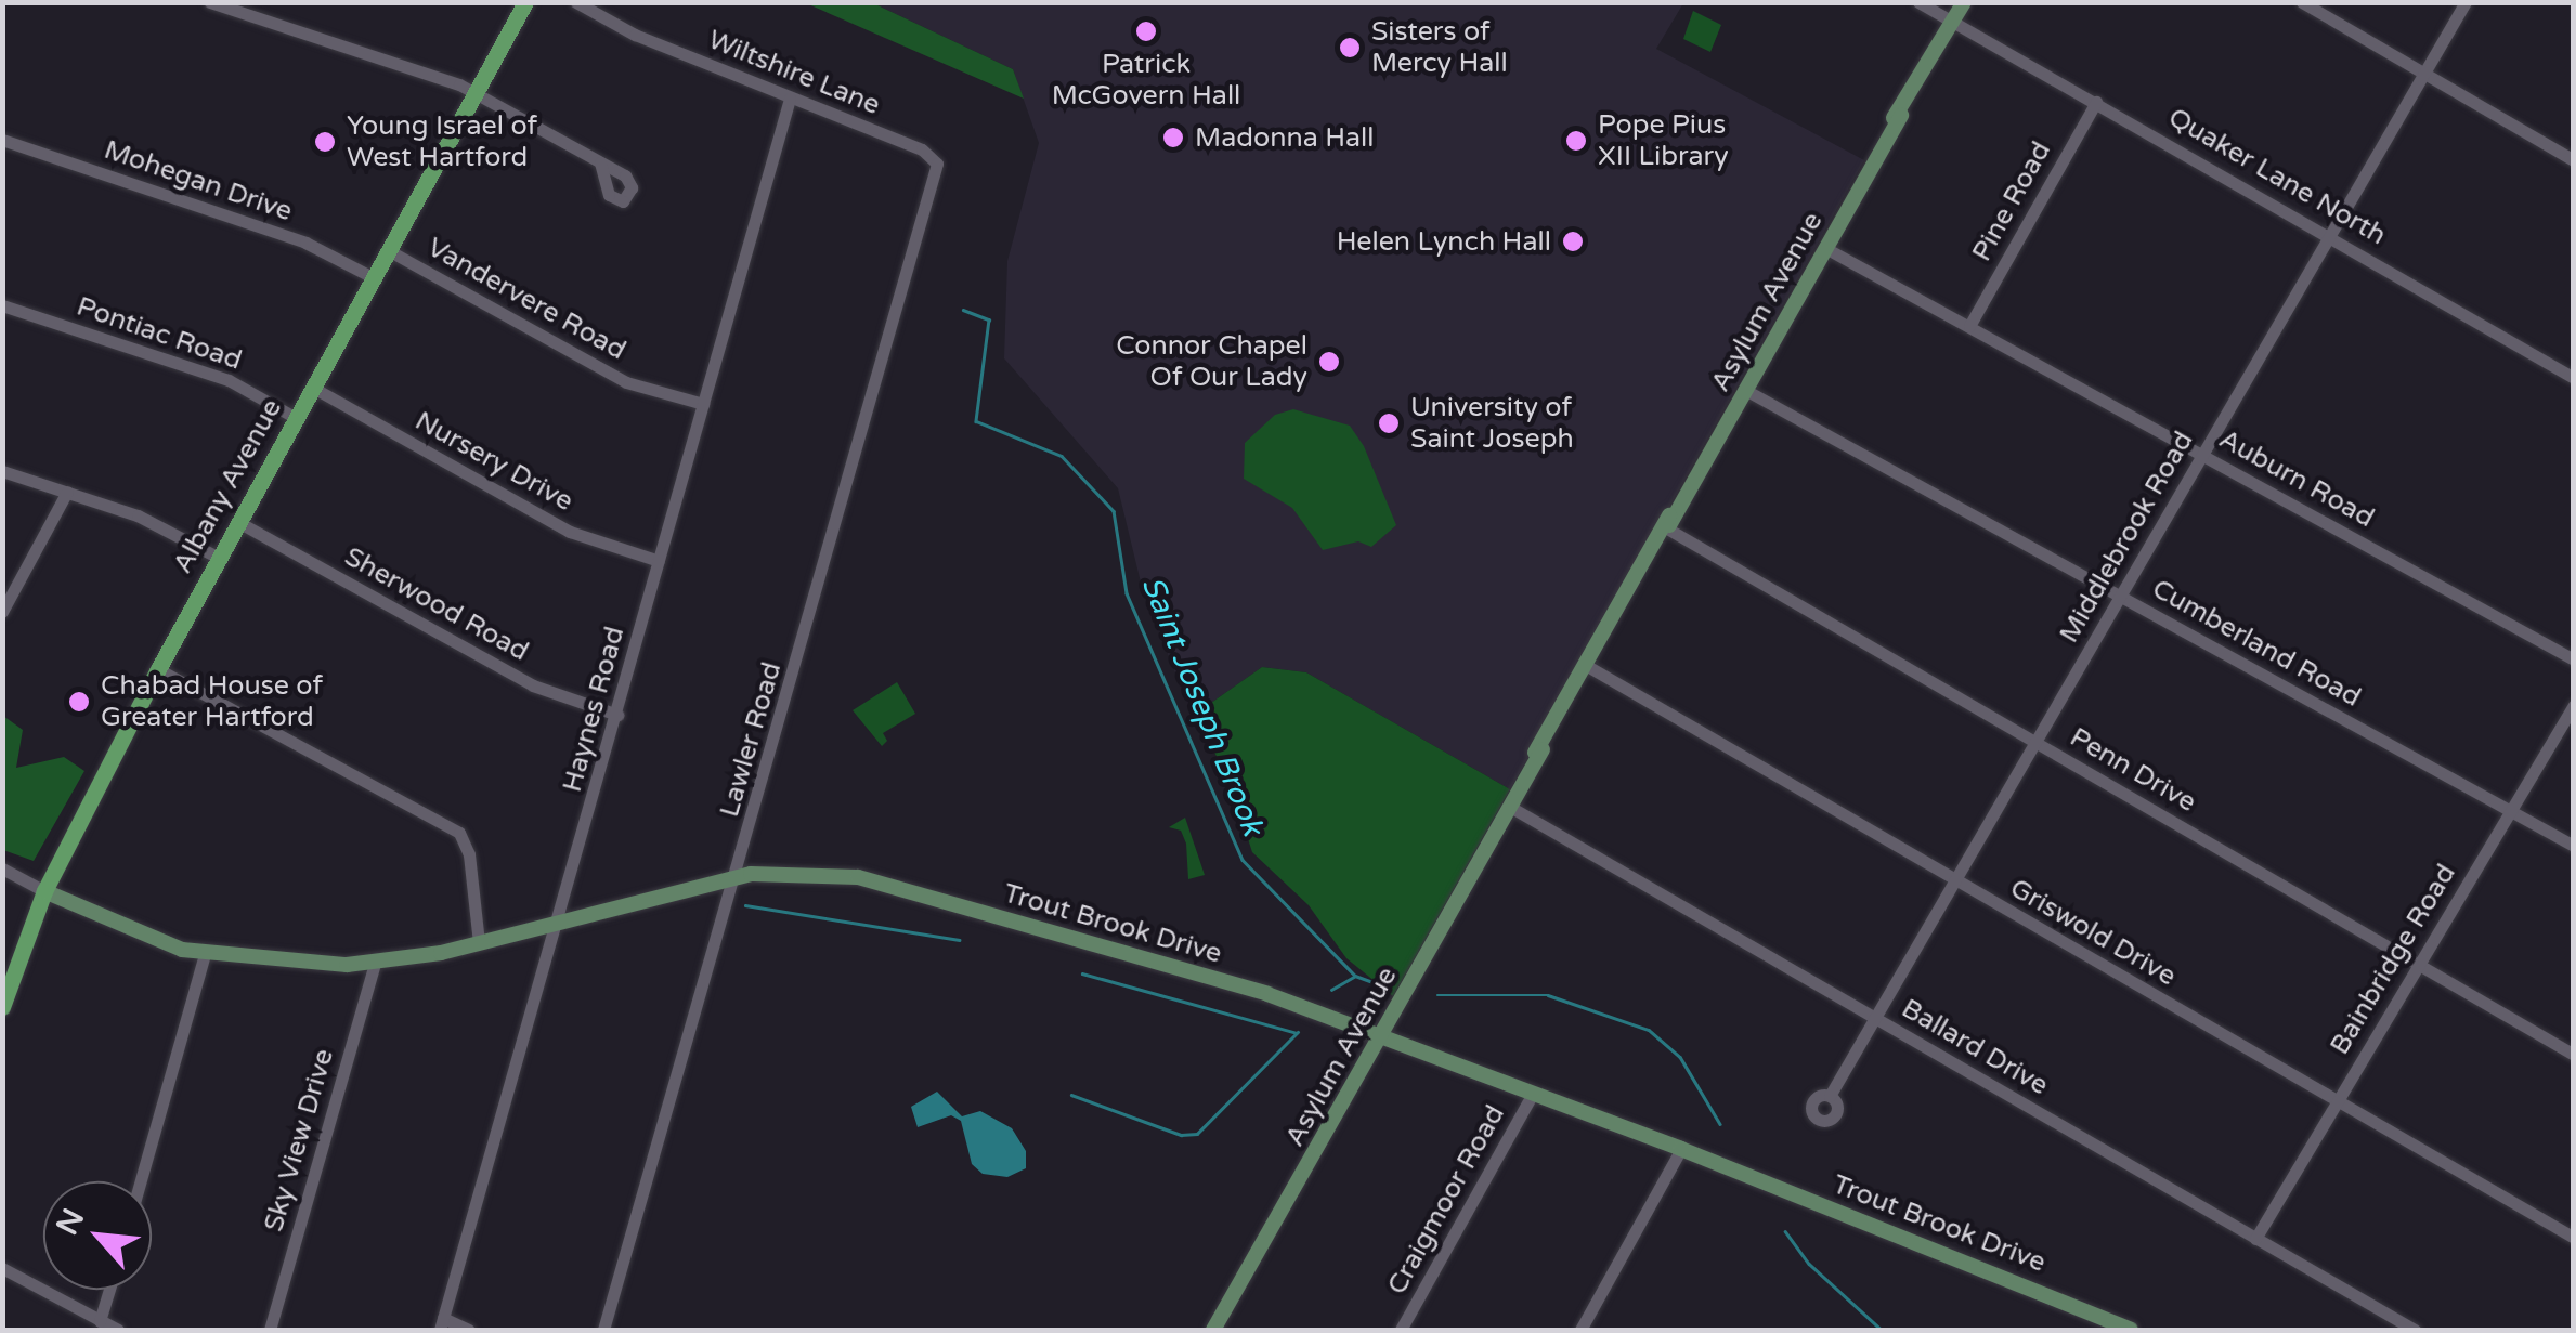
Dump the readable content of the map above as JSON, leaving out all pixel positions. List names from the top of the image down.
{
  "streets": {
    "highway": ["Albany Avenue"],
    "main road": ["Asylum Avenue", "Trout Brook Drive"],
    "street": [
      "Wiltshire Lane",
      "Quaker Lane North",
      "Mohegan Drive",
      "Pine Road",
      "Vandervere Road",
      "Pontiac Road",
      "Nursery Drive",
      "Auburn Road",
      "Middlebrook Road",
      "Sherwood Road",
      "Cumberland Road",
      "Haynes Road",
      "Lawler Road",
      "Penn Drive",
      "Griswold Drive",
      "Bainbridge Road",
      "Ballard Drive",
      "Sky View Drive",
      "Craigmoor Road"
    ]
  },
  "crossings": [
    ["Wiltshire Lane", "Haynes Road"],
    ["Wiltshire Lane", "Lawler Road"],
    ["Quaker Lane North", "Pine Road"],
    ["Quaker Lane North", "Asylum Avenue"],
    ["Quaker Lane North", "Middlebrook Road"],
    ["Mohegan Drive", "Albany Avenue"],
    ["Pine Road", "Auburn Road"],
    ["Vandervere Road", "Albany Avenue"],
    ["Vandervere Road", "Haynes Road"],
    ["Asylum Avenue", "Auburn Road"],
    ["Asylum Avenue", "Cumberland Road"],
    ["Asylum Avenue", "Penn Drive"],
    ["Asylum Avenue", "Trout Brook Drive"],
    ["Asylum Avenue", "Griswold Drive"],
    ["Asylum Avenue", "Ballard Drive"],
    ["Pontiac Road", "Albany Avenue"],
    ["Nursery Drive", "Albany Avenue"],
    ["Nursery Drive", "Haynes Road"],
    ["Auburn Road", "Middlebrook Road"],
    ["Albany Avenue", "Sherwood Road"],
    ["Albany Avenue", "Trout Brook Drive"],
    ["Middlebrook Road", "Cumberland Road"],
    ["Middlebrook Road", "Penn Drive"],
    ["Middlebrook Road", "Griswold Drive"],
    ["Middlebrook Road", "Ballard Drive"],
    ["Sherwood Road", "Haynes Road"],
    ["Cumberland Road", "Bainbridge Road"],
    ["Haynes Road", "Trout Brook Drive"],
    ["Lawler Road", "Trout Brook Drive"],
    ["Penn Drive", "Bainbridge Road"],
    ["Trout Brook Drive", "Sky View Drive"],
    ["Trout Brook Drive", "Craigmoor Road"],
    ["Griswold Drive", "Bainbridge Road"],
    ["Bainbridge Road", "Ballard Drive"]
  ],
  "water": ["Saint Joseph Brook"],
  "places": [
    "Patrick McGovern Hall",
    "Sisters of Mercy Hall",
    "Madonna Hall",
    "Pope Pius XII Library",
    "Young Israel of West Hartford",
    "Helen Lynch Hall",
    "Connor Chapel Of Our Lady",
    "University of Saint Joseph",
    "Chabad House of Greater Hartford"
  ],
  "north": "top left"
}
